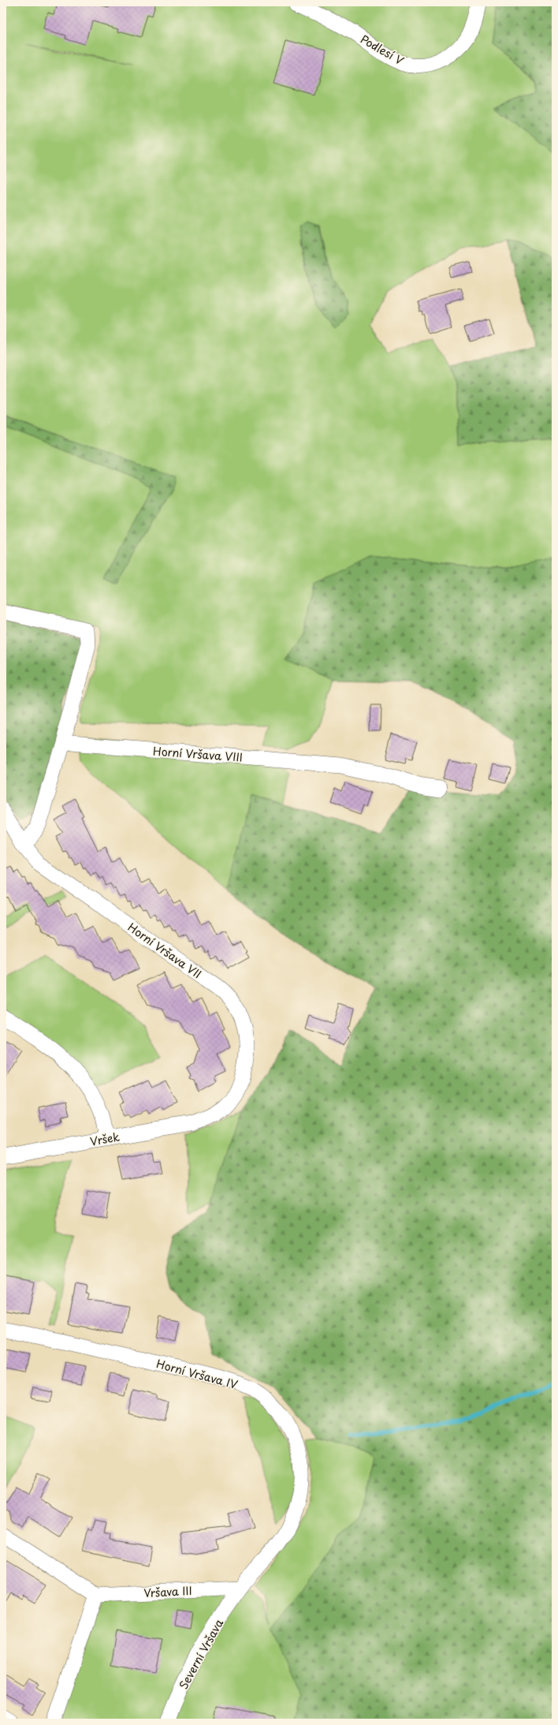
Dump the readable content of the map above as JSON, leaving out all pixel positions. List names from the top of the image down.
{
  "streets": {
    "street": [
      "Podlesí V",
      "Horní Vršava VIII",
      "Horní Vršava VII",
      "Vršek",
      "Horní Vršava IV",
      "Vršava III",
      "Severní Vršava"
    ]
  },
  "crossings": [
    ["Horní Vršava VII", "Vršek"],
    ["Horní Vršava IV", "Vršava III"],
    ["Horní Vršava IV", "Severní Vršava"],
    ["Vršava III", "Severní Vršava"]
  ]
}
